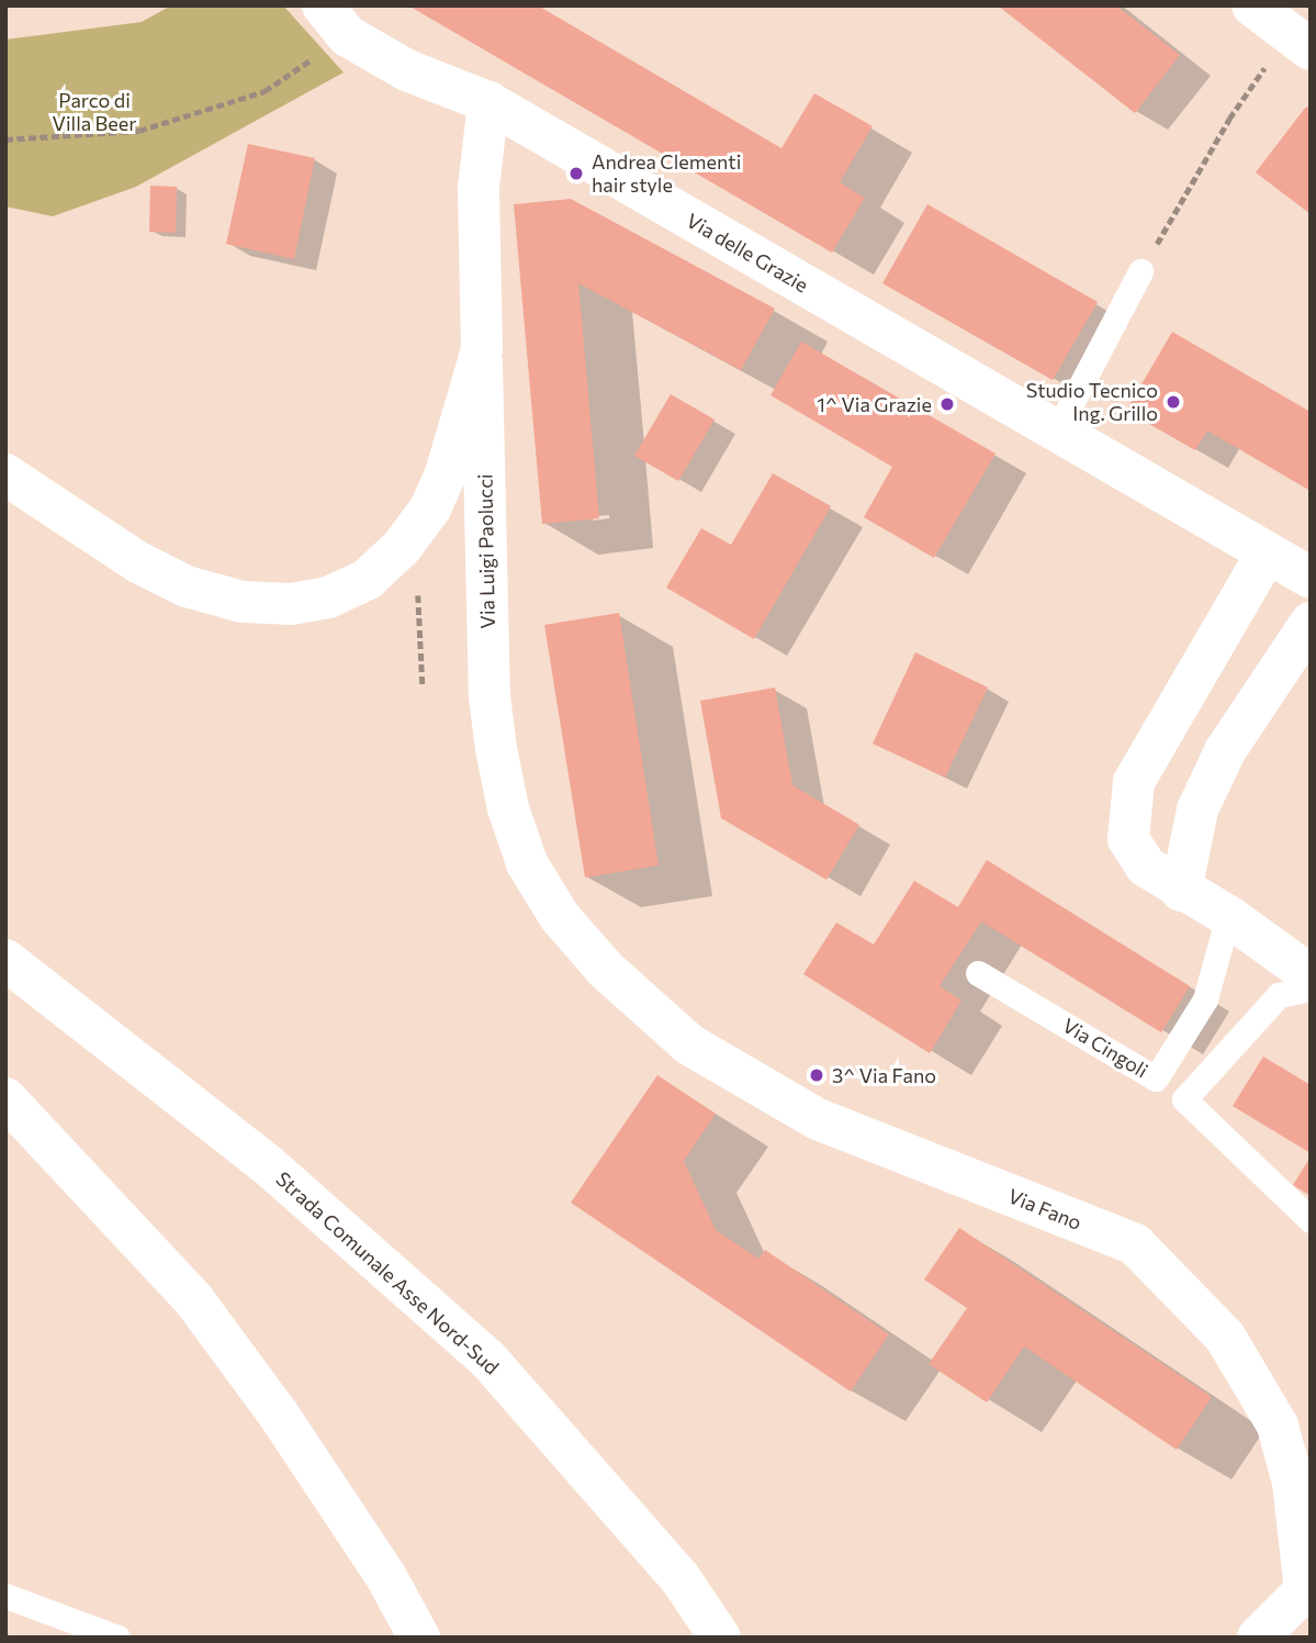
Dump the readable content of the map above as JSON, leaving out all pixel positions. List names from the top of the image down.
{
  "streets": {
    "main road": [
      "Via delle Grazie",
      "Via Luigi Paolucci",
      "Via Fano",
      "Strada Comunale Asse Nord-Sud"
    ],
    "lane": ["Via Cingoli"]
  },
  "crossings": [
    ["Via delle Grazie", "Via Luigi Paolucci"],
    ["Via Luigi Paolucci", "Via Fano"]
  ],
  "parks": ["Parco di Villa Beer"],
  "places": [
    "Andrea Clementi hair style",
    "Studio Tecnico Ing. Grillo",
    "1^ Via Grazie",
    "3^ Via Fano"
  ]
}
